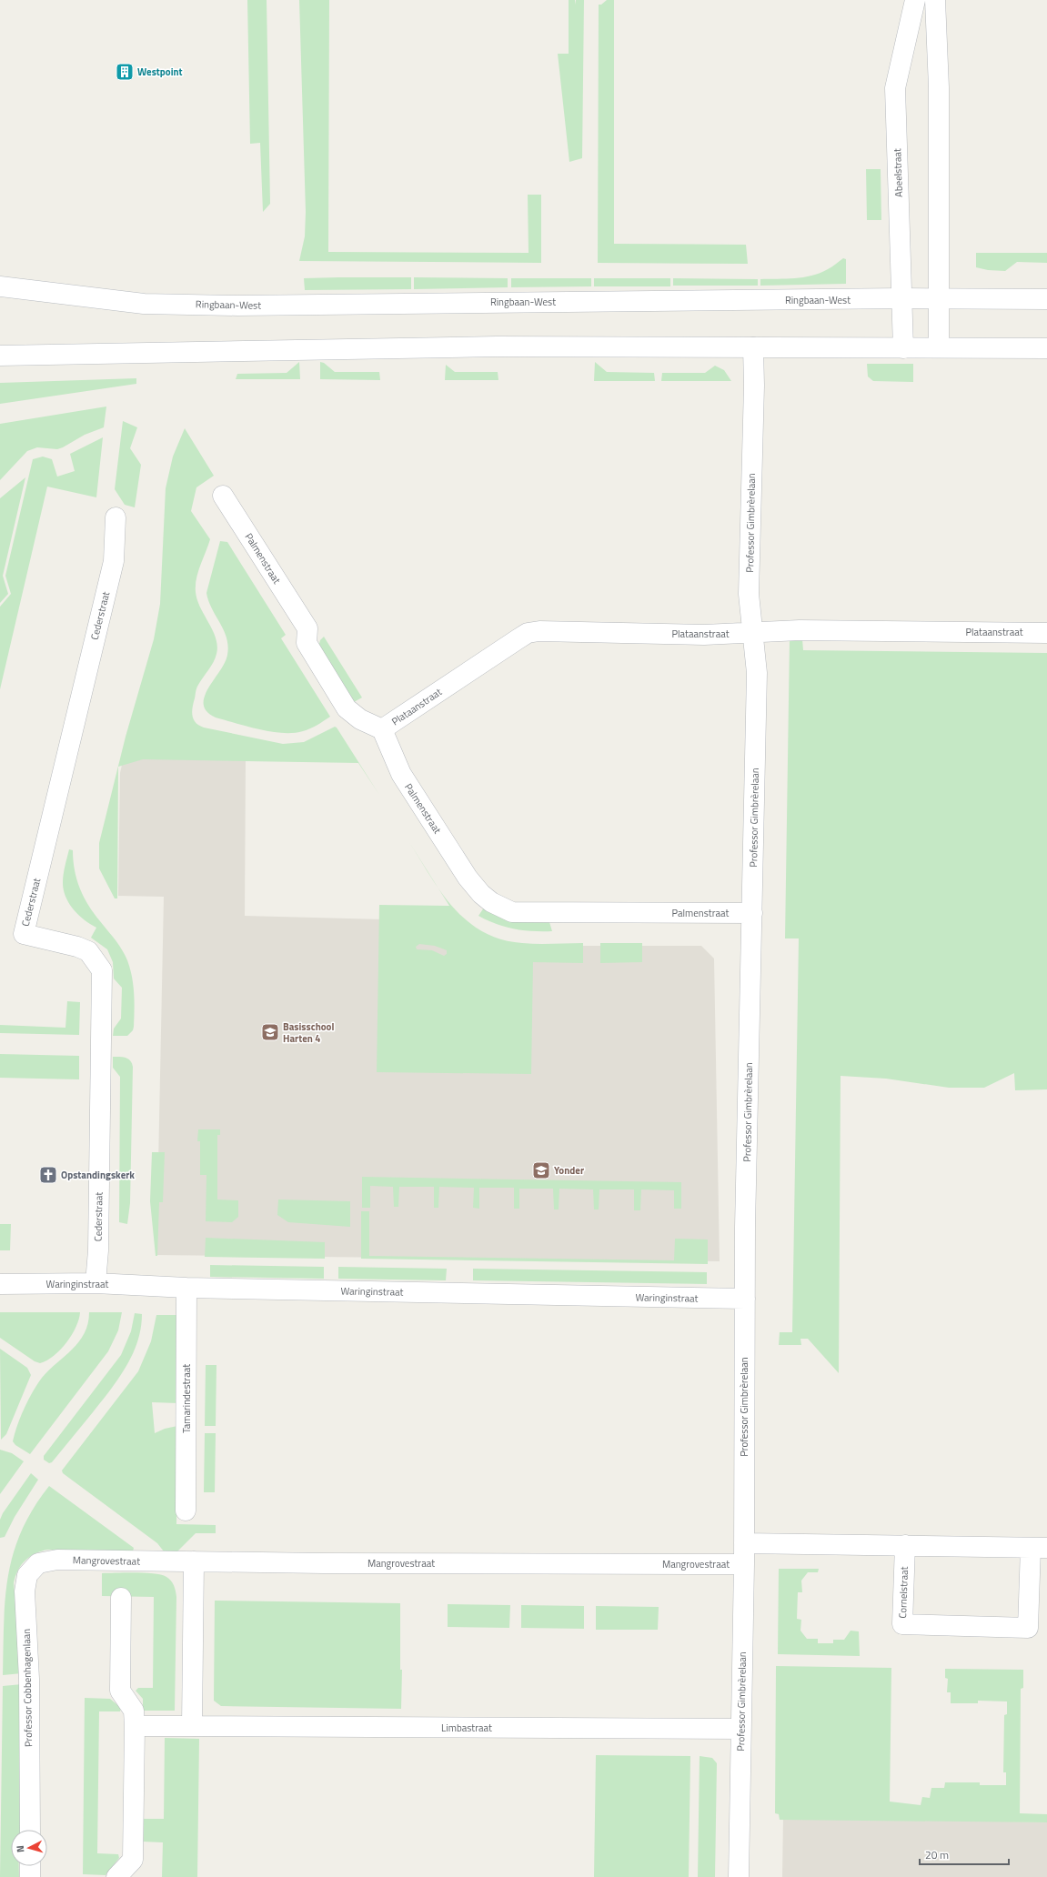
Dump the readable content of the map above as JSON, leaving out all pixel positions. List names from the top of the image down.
{
  "streets": {
    "street": [
      "Abeelstraat",
      "Ringbaan-West",
      "Professor Gimbrèrelaan",
      "Palmenstraat",
      "Cederstraat",
      "Plataanstraat",
      "Waringinstraat",
      "Tamarindestraat",
      "Mangrovestraat",
      "Cornelstraat",
      "Professor Cobbenhagenlaan",
      "Limbastraat"
    ]
  },
  "crossings": [
    ["Abeelstraat", "Ringbaan-West"],
    ["Professor Gimbrèrelaan", "Palmenstraat"],
    ["Professor Gimbrèrelaan", "Plataanstraat"],
    ["Professor Gimbrèrelaan", "Waringinstraat"],
    ["Professor Gimbrèrelaan", "Mangrovestraat"],
    ["Professor Gimbrèrelaan", "Limbastraat"],
    ["Palmenstraat", "Plataanstraat"],
    ["Cederstraat", "Waringinstraat"],
    ["Waringinstraat", "Tamarindestraat"],
    ["Mangrovestraat", "Professor Cobbenhagenlaan"]
  ],
  "places": {
    "building": ["Westpoint"],
    "school or university": ["Basisschool Harten 4", "Yonder"],
    "church": ["Opstandingskerk"]
  },
  "scale_bar": "20 m",
  "north": "left"
}
